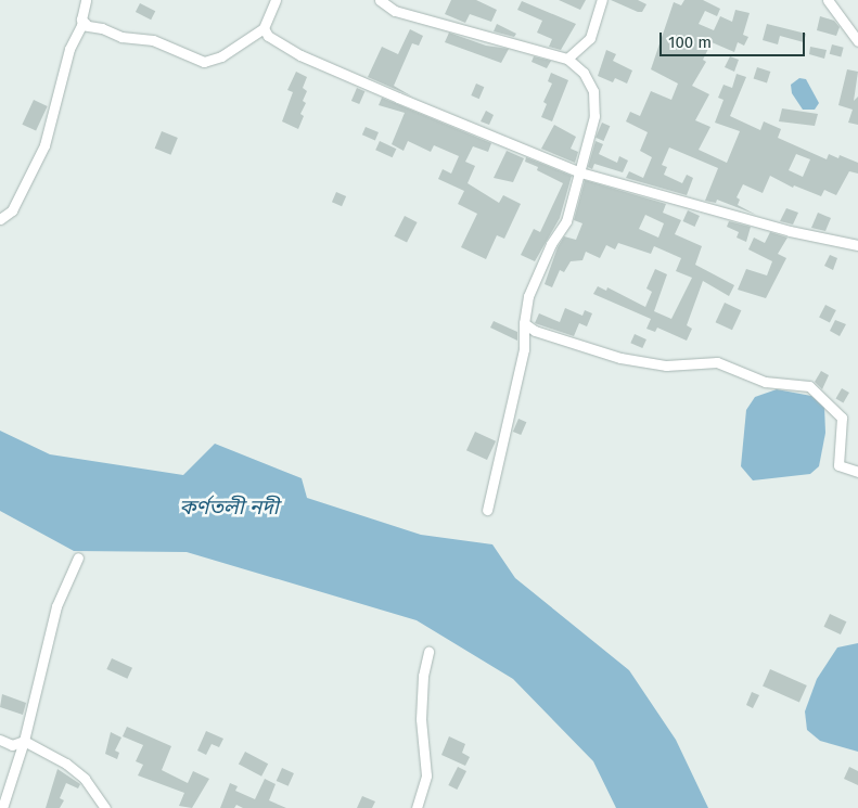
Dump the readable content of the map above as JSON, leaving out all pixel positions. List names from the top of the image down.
{
  "water": ["কর্ণতলী নদী"],
  "scale_bar": "100 m"
}
